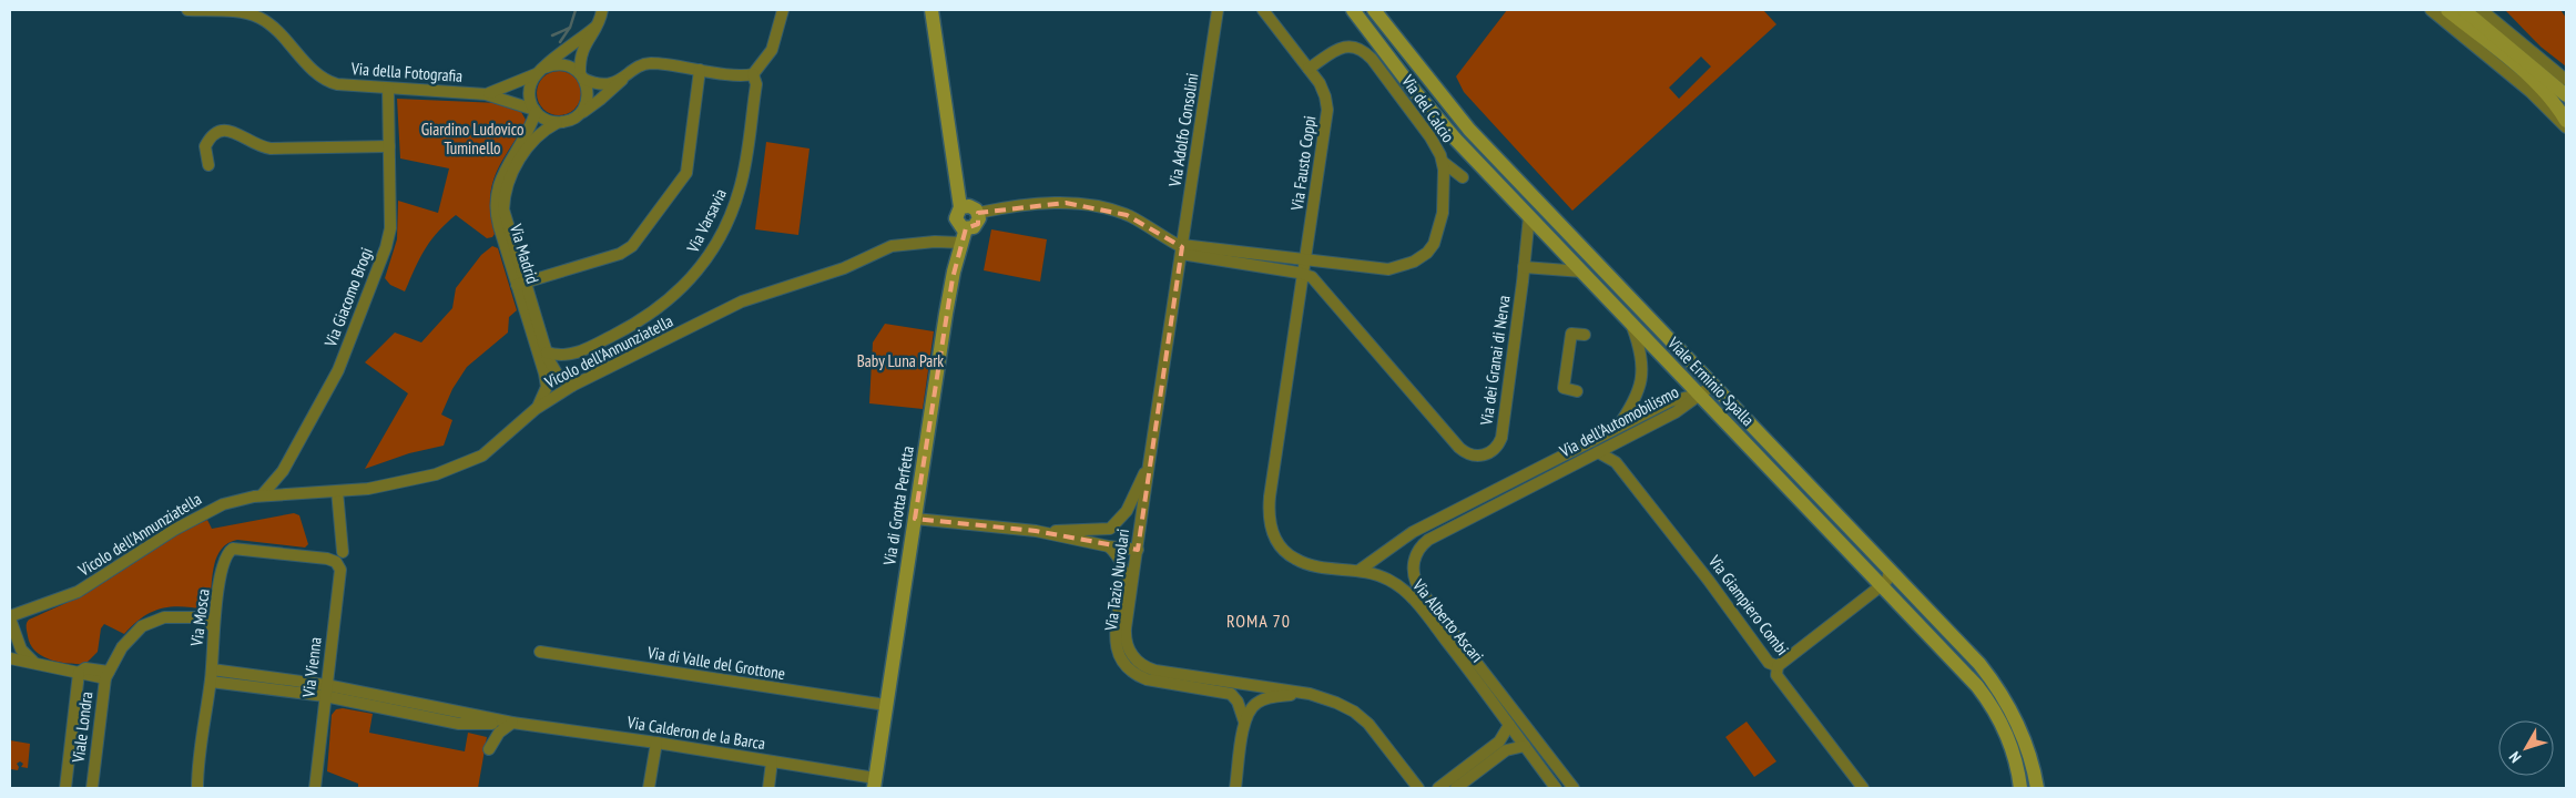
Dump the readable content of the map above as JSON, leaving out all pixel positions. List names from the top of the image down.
{
  "streets": {
    "main road": ["Viale Erminio Spalla", "Via di Grotta Perfetta"],
    "street": [
      "Via della Fotografia",
      "Via del Calcio",
      "Via Adolfo Consolini",
      "Via Fausto Coppi",
      "Via Varsavia",
      "Via Madrid",
      "Via Giacomo Brogi",
      "Vicolo dell'Annunziatella",
      "Via dei Granai di Nerva",
      "Via dell'Automobilismo",
      "Via Tazio Nuvolari",
      "Via Giampiero Combi",
      "Via Mosca",
      "Via Alberto Ascari",
      "Via di Valle del Grottone",
      "Via Vienna",
      "Viale Londra",
      "Via Calderon de la Barca"
    ]
  },
  "crossings": [
    ["Via della Fotografia", "Via Madrid"],
    ["Via della Fotografia", "Via Giacomo Brogi"],
    ["Via del Calcio", "Via Fausto Coppi"],
    ["Via Adolfo Consolini", "Via Tazio Nuvolari"],
    ["Via Fausto Coppi", "Via dei Granai di Nerva"],
    ["Via Fausto Coppi", "Via Alberto Ascari"],
    ["Via Varsavia", "Via Madrid"],
    ["Via Madrid", "Vicolo dell'Annunziatella"],
    ["Via Giacomo Brogi", "Vicolo dell'Annunziatella"],
    ["Vicolo dell'Annunziatella", "Via di Grotta Perfetta"],
    ["Via dei Granai di Nerva", "Viale Erminio Spalla"],
    ["Via dei Granai di Nerva", "Via Alberto Ascari"],
    ["Viale Erminio Spalla", "Via dell'Automobilismo"],
    ["Via dell'Automobilismo", "Via Giampiero Combi"],
    ["Via dell'Automobilismo", "Via Alberto Ascari"],
    ["Via di Grotta Perfetta", "Via di Valle del Grottone"],
    ["Via di Grotta Perfetta", "Via Calderon de la Barca"],
    ["Via Mosca", "Via Vienna"],
    ["Via Mosca", "Via Calderon de la Barca"],
    ["Via Vienna", "Via Calderon de la Barca"]
  ],
  "districts": ["ROMA 70"],
  "parks": ["Giardino Ludovico Tuminello", "Baby Luna Park"],
  "north": "bottom left"
}
